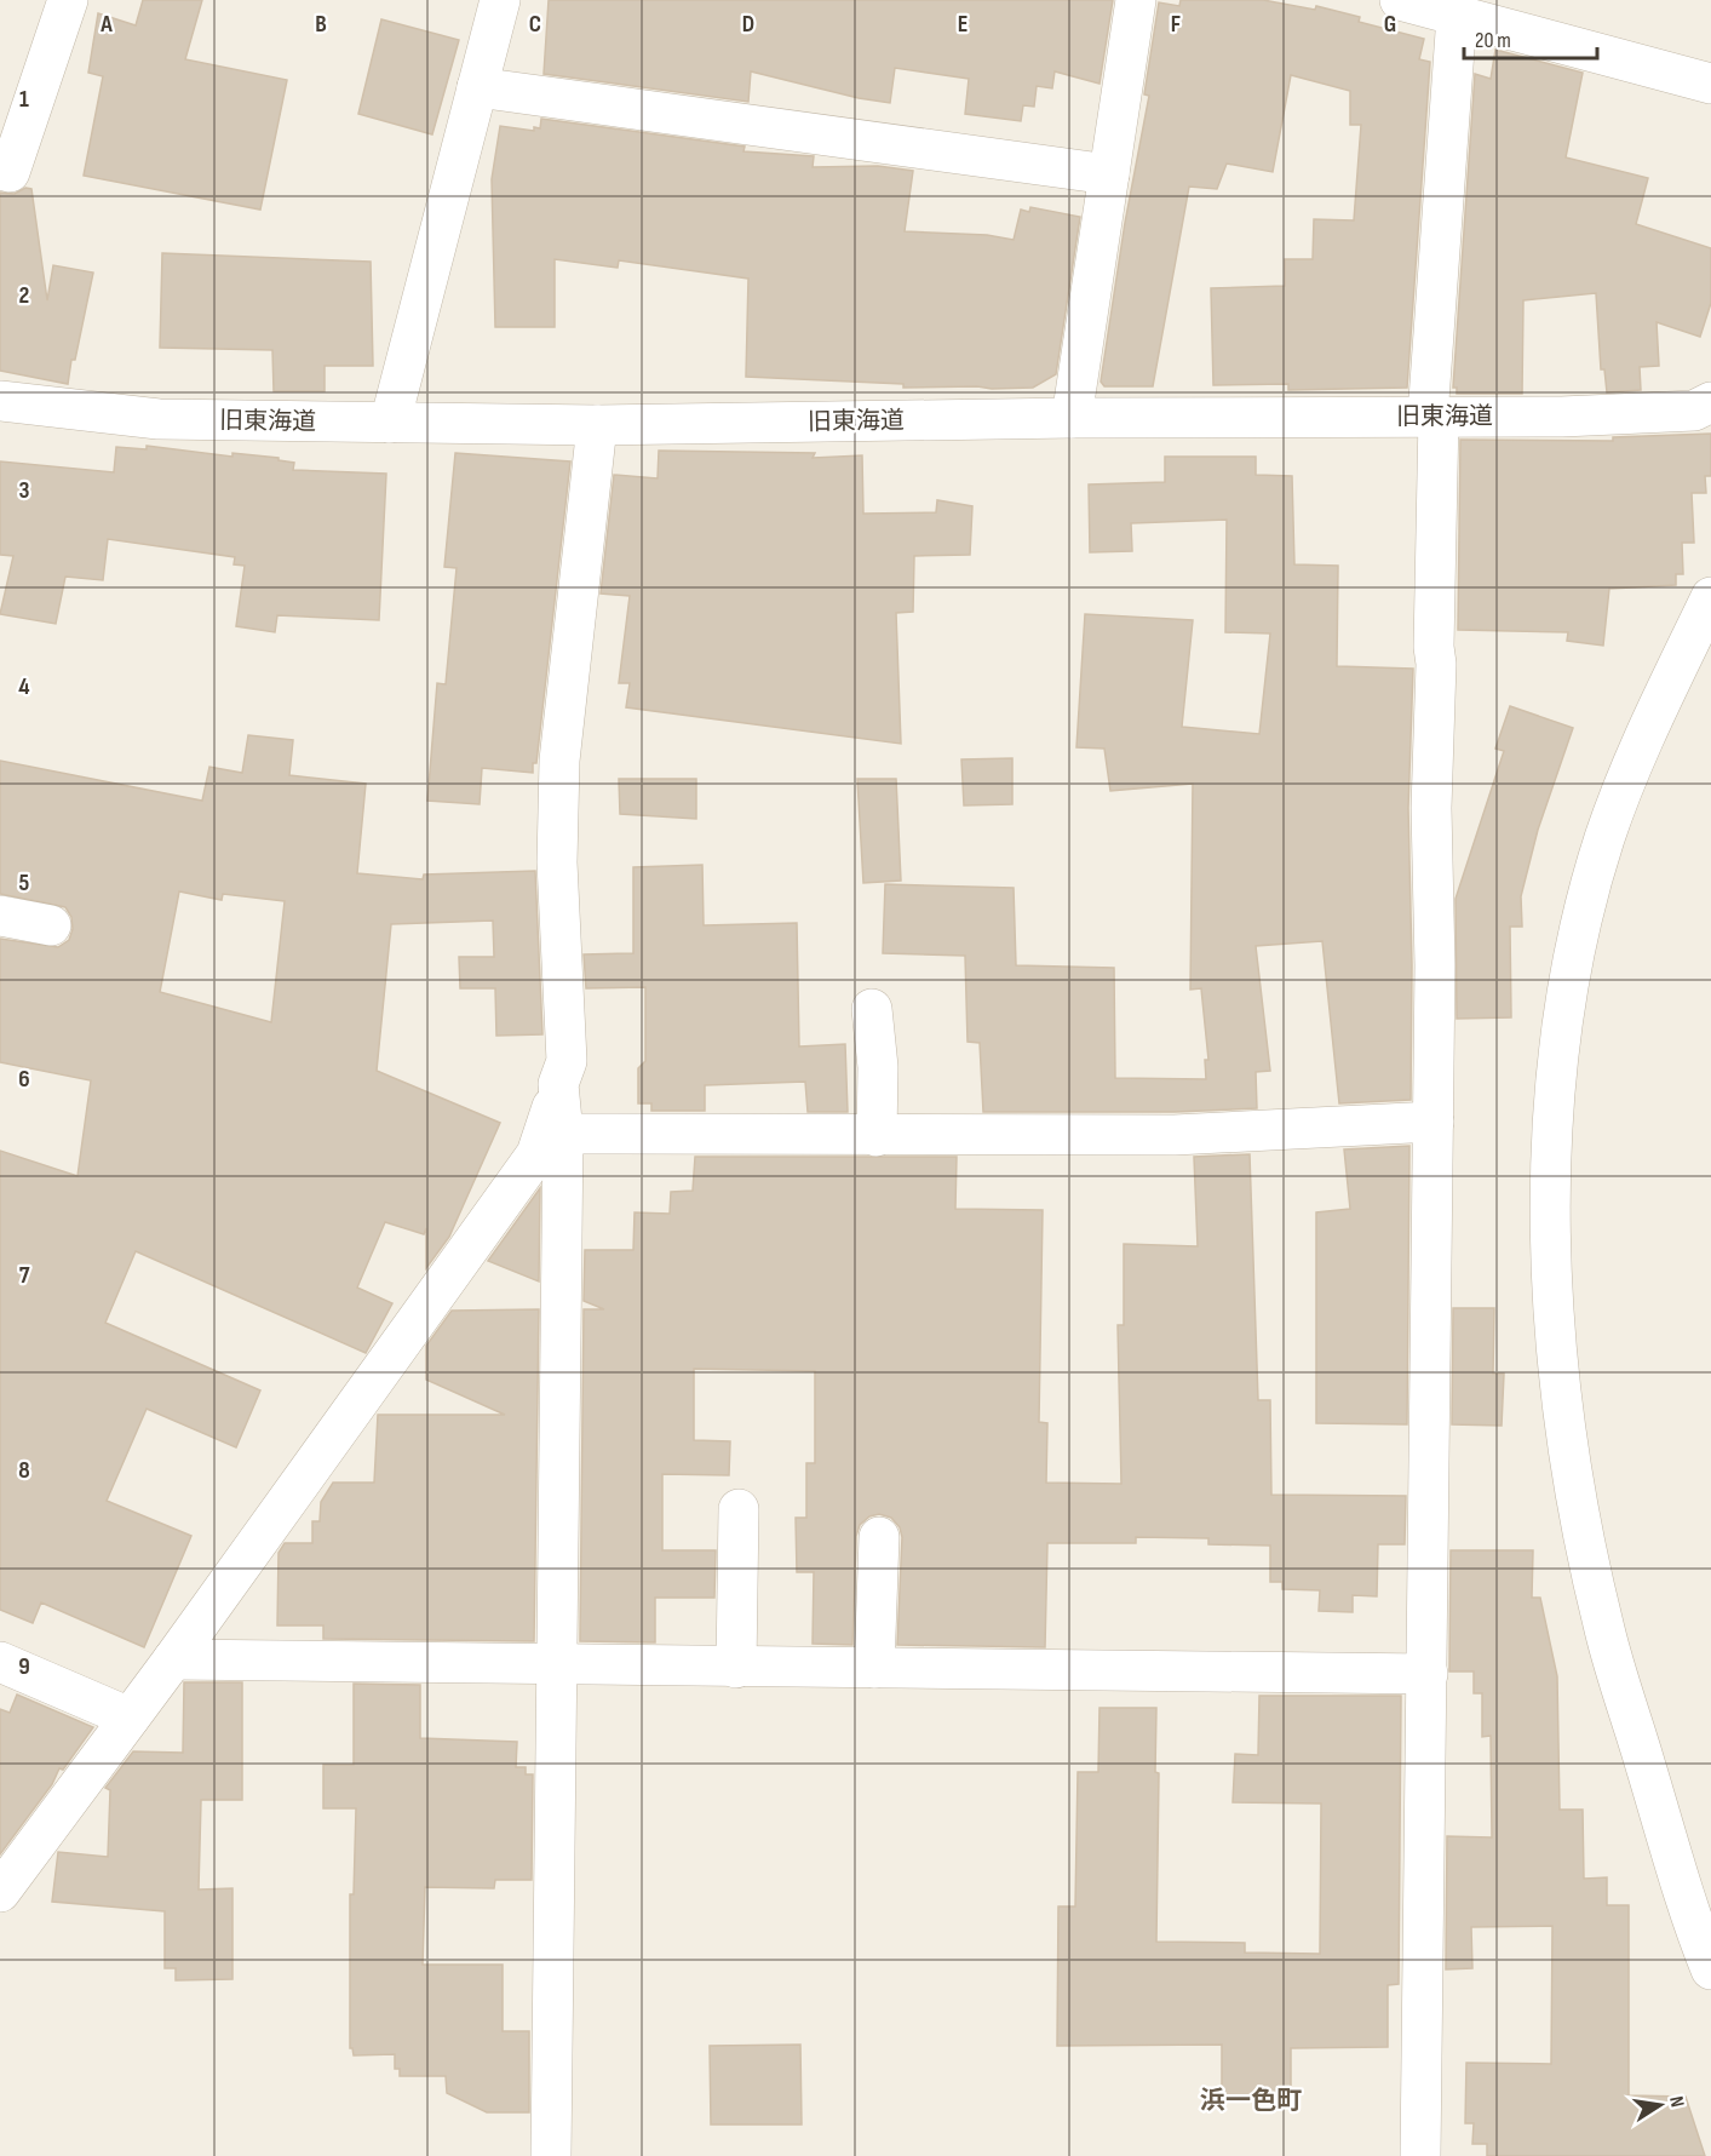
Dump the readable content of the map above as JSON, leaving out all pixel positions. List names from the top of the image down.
{
  "streets": {
    "street": ["旧東海道"]
  },
  "districts": ["浜一色町"],
  "scale_bar": "20 m",
  "north": "right",
  "grid": {
    "columns": [
      "A",
      "B",
      "C",
      "D",
      "E",
      "F",
      "G"
    ],
    "rows": [
      "1",
      "2",
      "3",
      "4",
      "5",
      "6",
      "7",
      "8",
      "9"
    ]
  }
}
